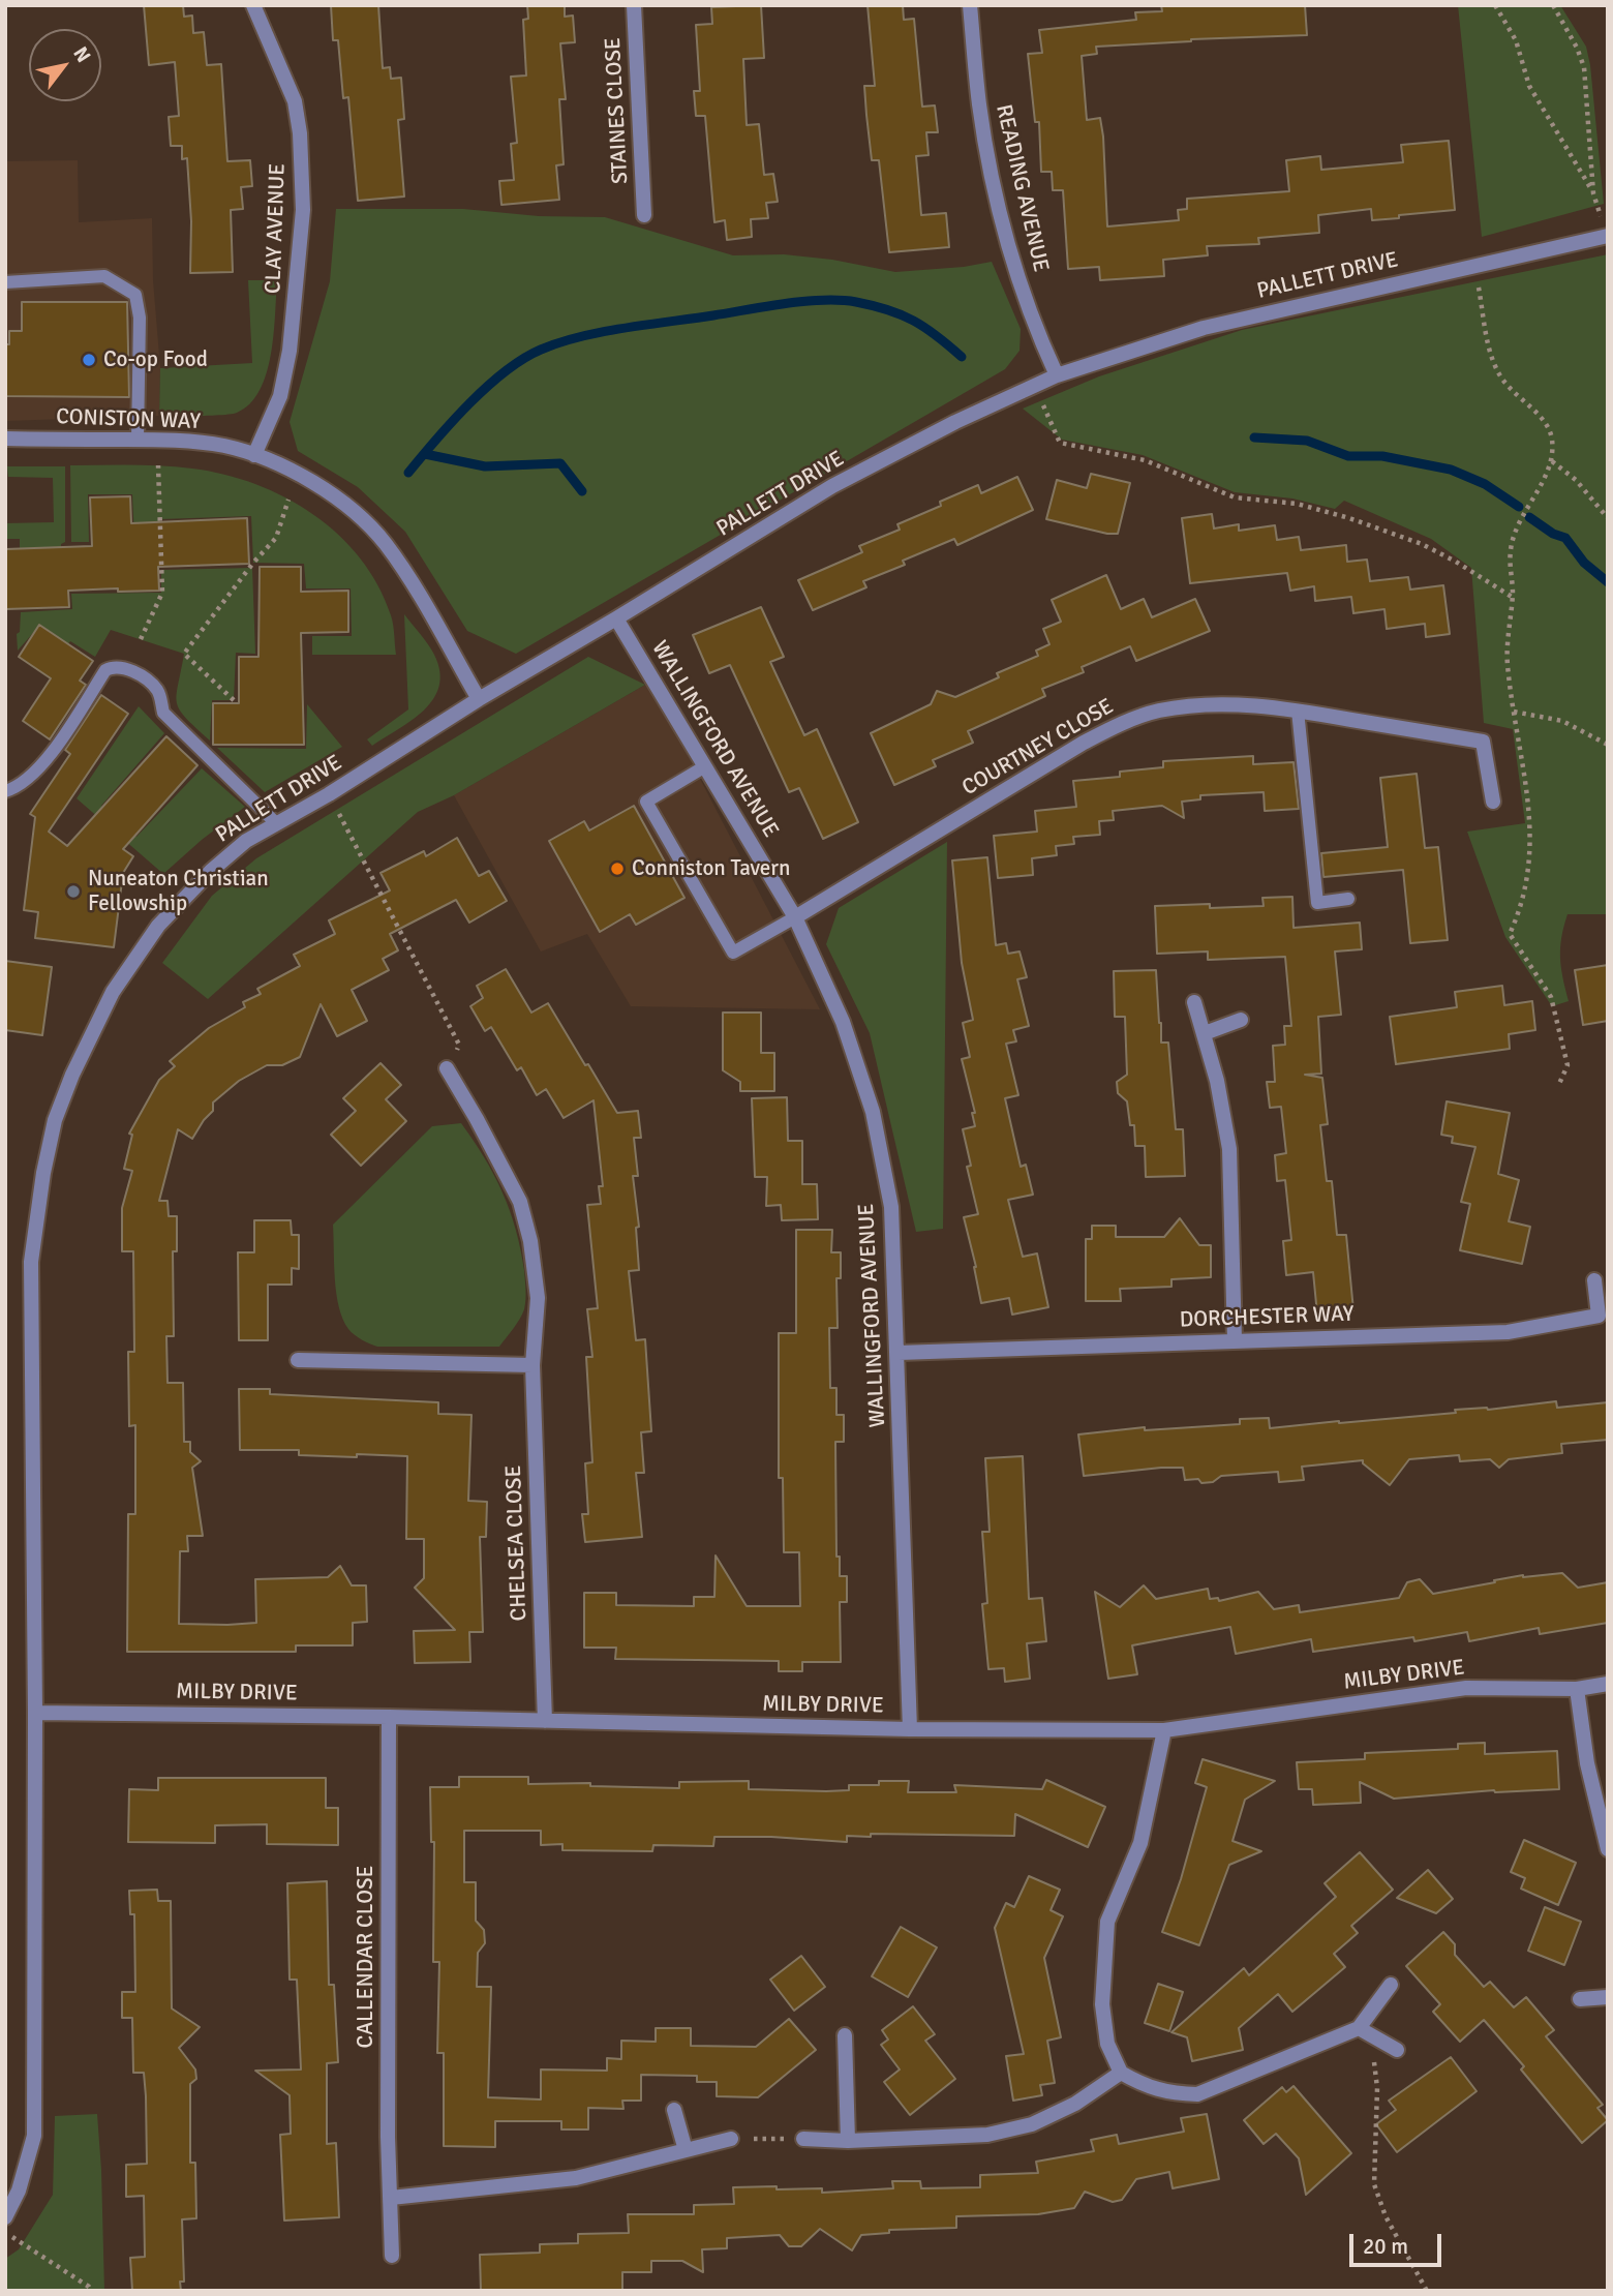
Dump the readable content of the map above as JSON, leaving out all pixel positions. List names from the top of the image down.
{
  "streets": {
    "street": [
      "STAINES CLOSE",
      "READING AVENUE",
      "CLAY AVENUE",
      "PALLETT DRIVE",
      "CONISTON WAY",
      "WALLINGFORD AVENUE",
      "COURTNEY CLOSE",
      "DORCHESTER WAY",
      "CHELSEA CLOSE",
      "MILBY DRIVE",
      "CALLENDAR CLOSE"
    ]
  },
  "crossings": [
    ["READING AVENUE", "PALLETT DRIVE"],
    ["CLAY AVENUE", "CONISTON WAY"],
    ["PALLETT DRIVE", "CONISTON WAY"],
    ["PALLETT DRIVE", "WALLINGFORD AVENUE"],
    ["PALLETT DRIVE", "MILBY DRIVE"],
    ["WALLINGFORD AVENUE", "COURTNEY CLOSE"],
    ["WALLINGFORD AVENUE", "DORCHESTER WAY"],
    ["WALLINGFORD AVENUE", "MILBY DRIVE"],
    ["CHELSEA CLOSE", "MILBY DRIVE"],
    ["MILBY DRIVE", "CALLENDAR CLOSE"]
  ],
  "places": ["Co-op Food", "Conniston Tavern", "Nuneaton Christian Fellowship"],
  "scale_bar": "20 m",
  "north": "top right"
}
